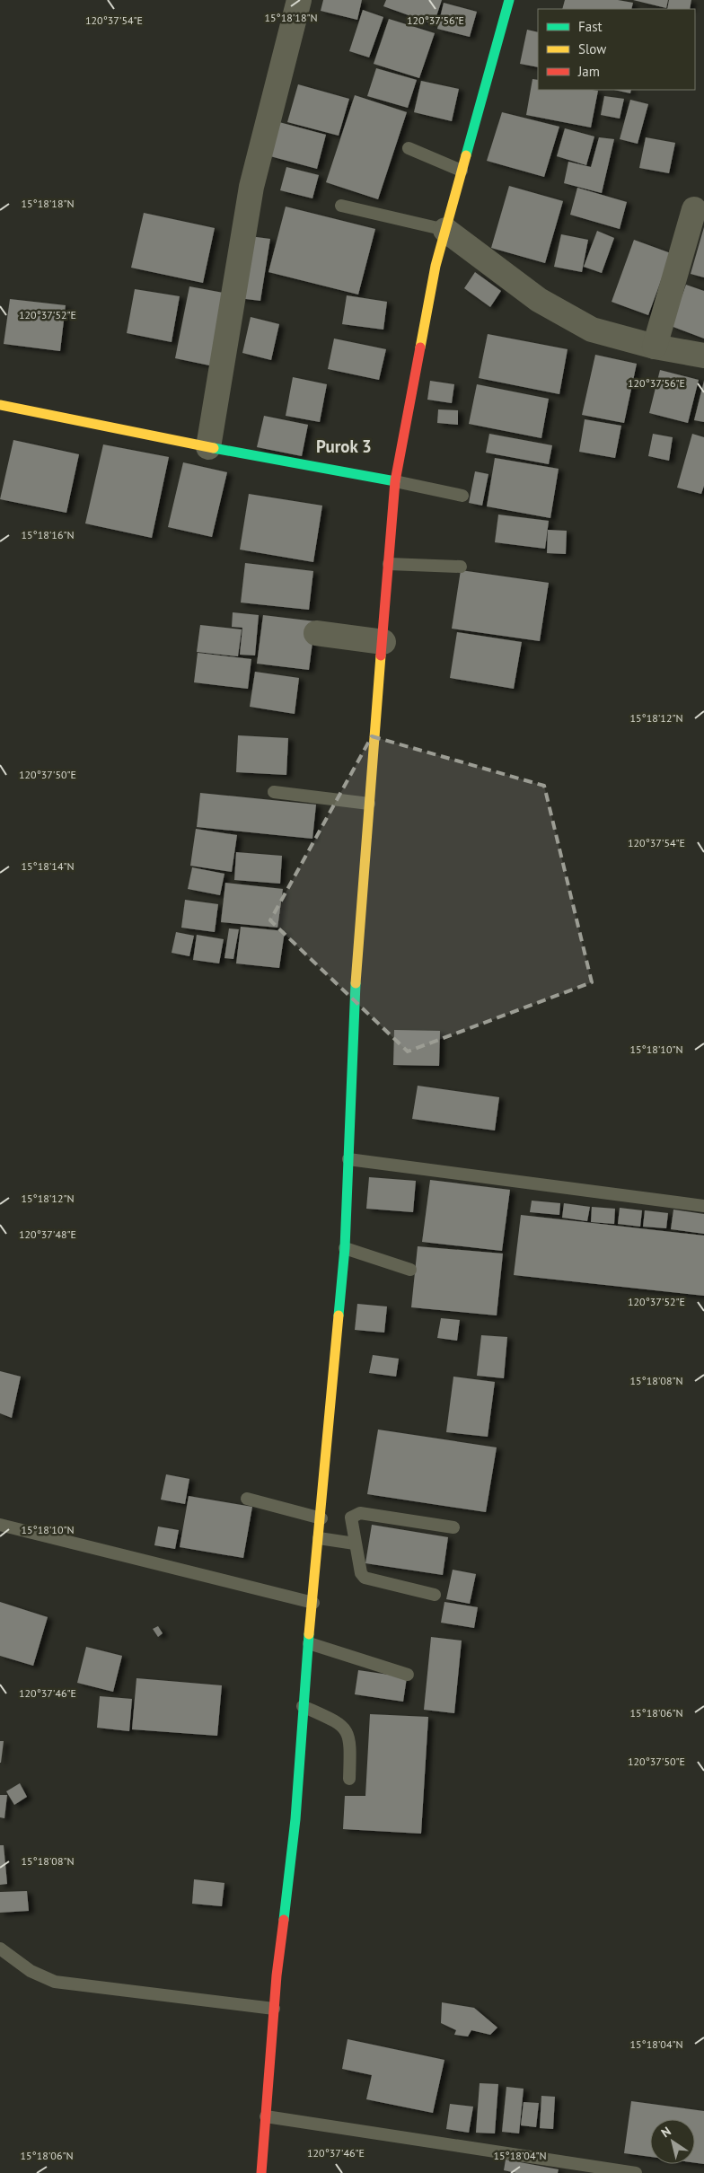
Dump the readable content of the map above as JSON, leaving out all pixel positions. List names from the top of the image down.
{
  "districts": ["Purok 3"],
  "legend": ["Fast", "Slow", "Jam"],
  "north": "top left",
  "coordinates": [
    "15°18'18\"N",
    "120°37'54\"E",
    "120°37'56\"E",
    "120°37'52\"E",
    "15°18'16\"N",
    "15°18'12\"N",
    "120°37'50\"E",
    "15°18'14\"N",
    "15°18'10\"N",
    "120°37'48\"E",
    "15°18'08\"N",
    "120°37'46\"E",
    "15°18'06\"N",
    "15°18'04\"N"
  ]
}
